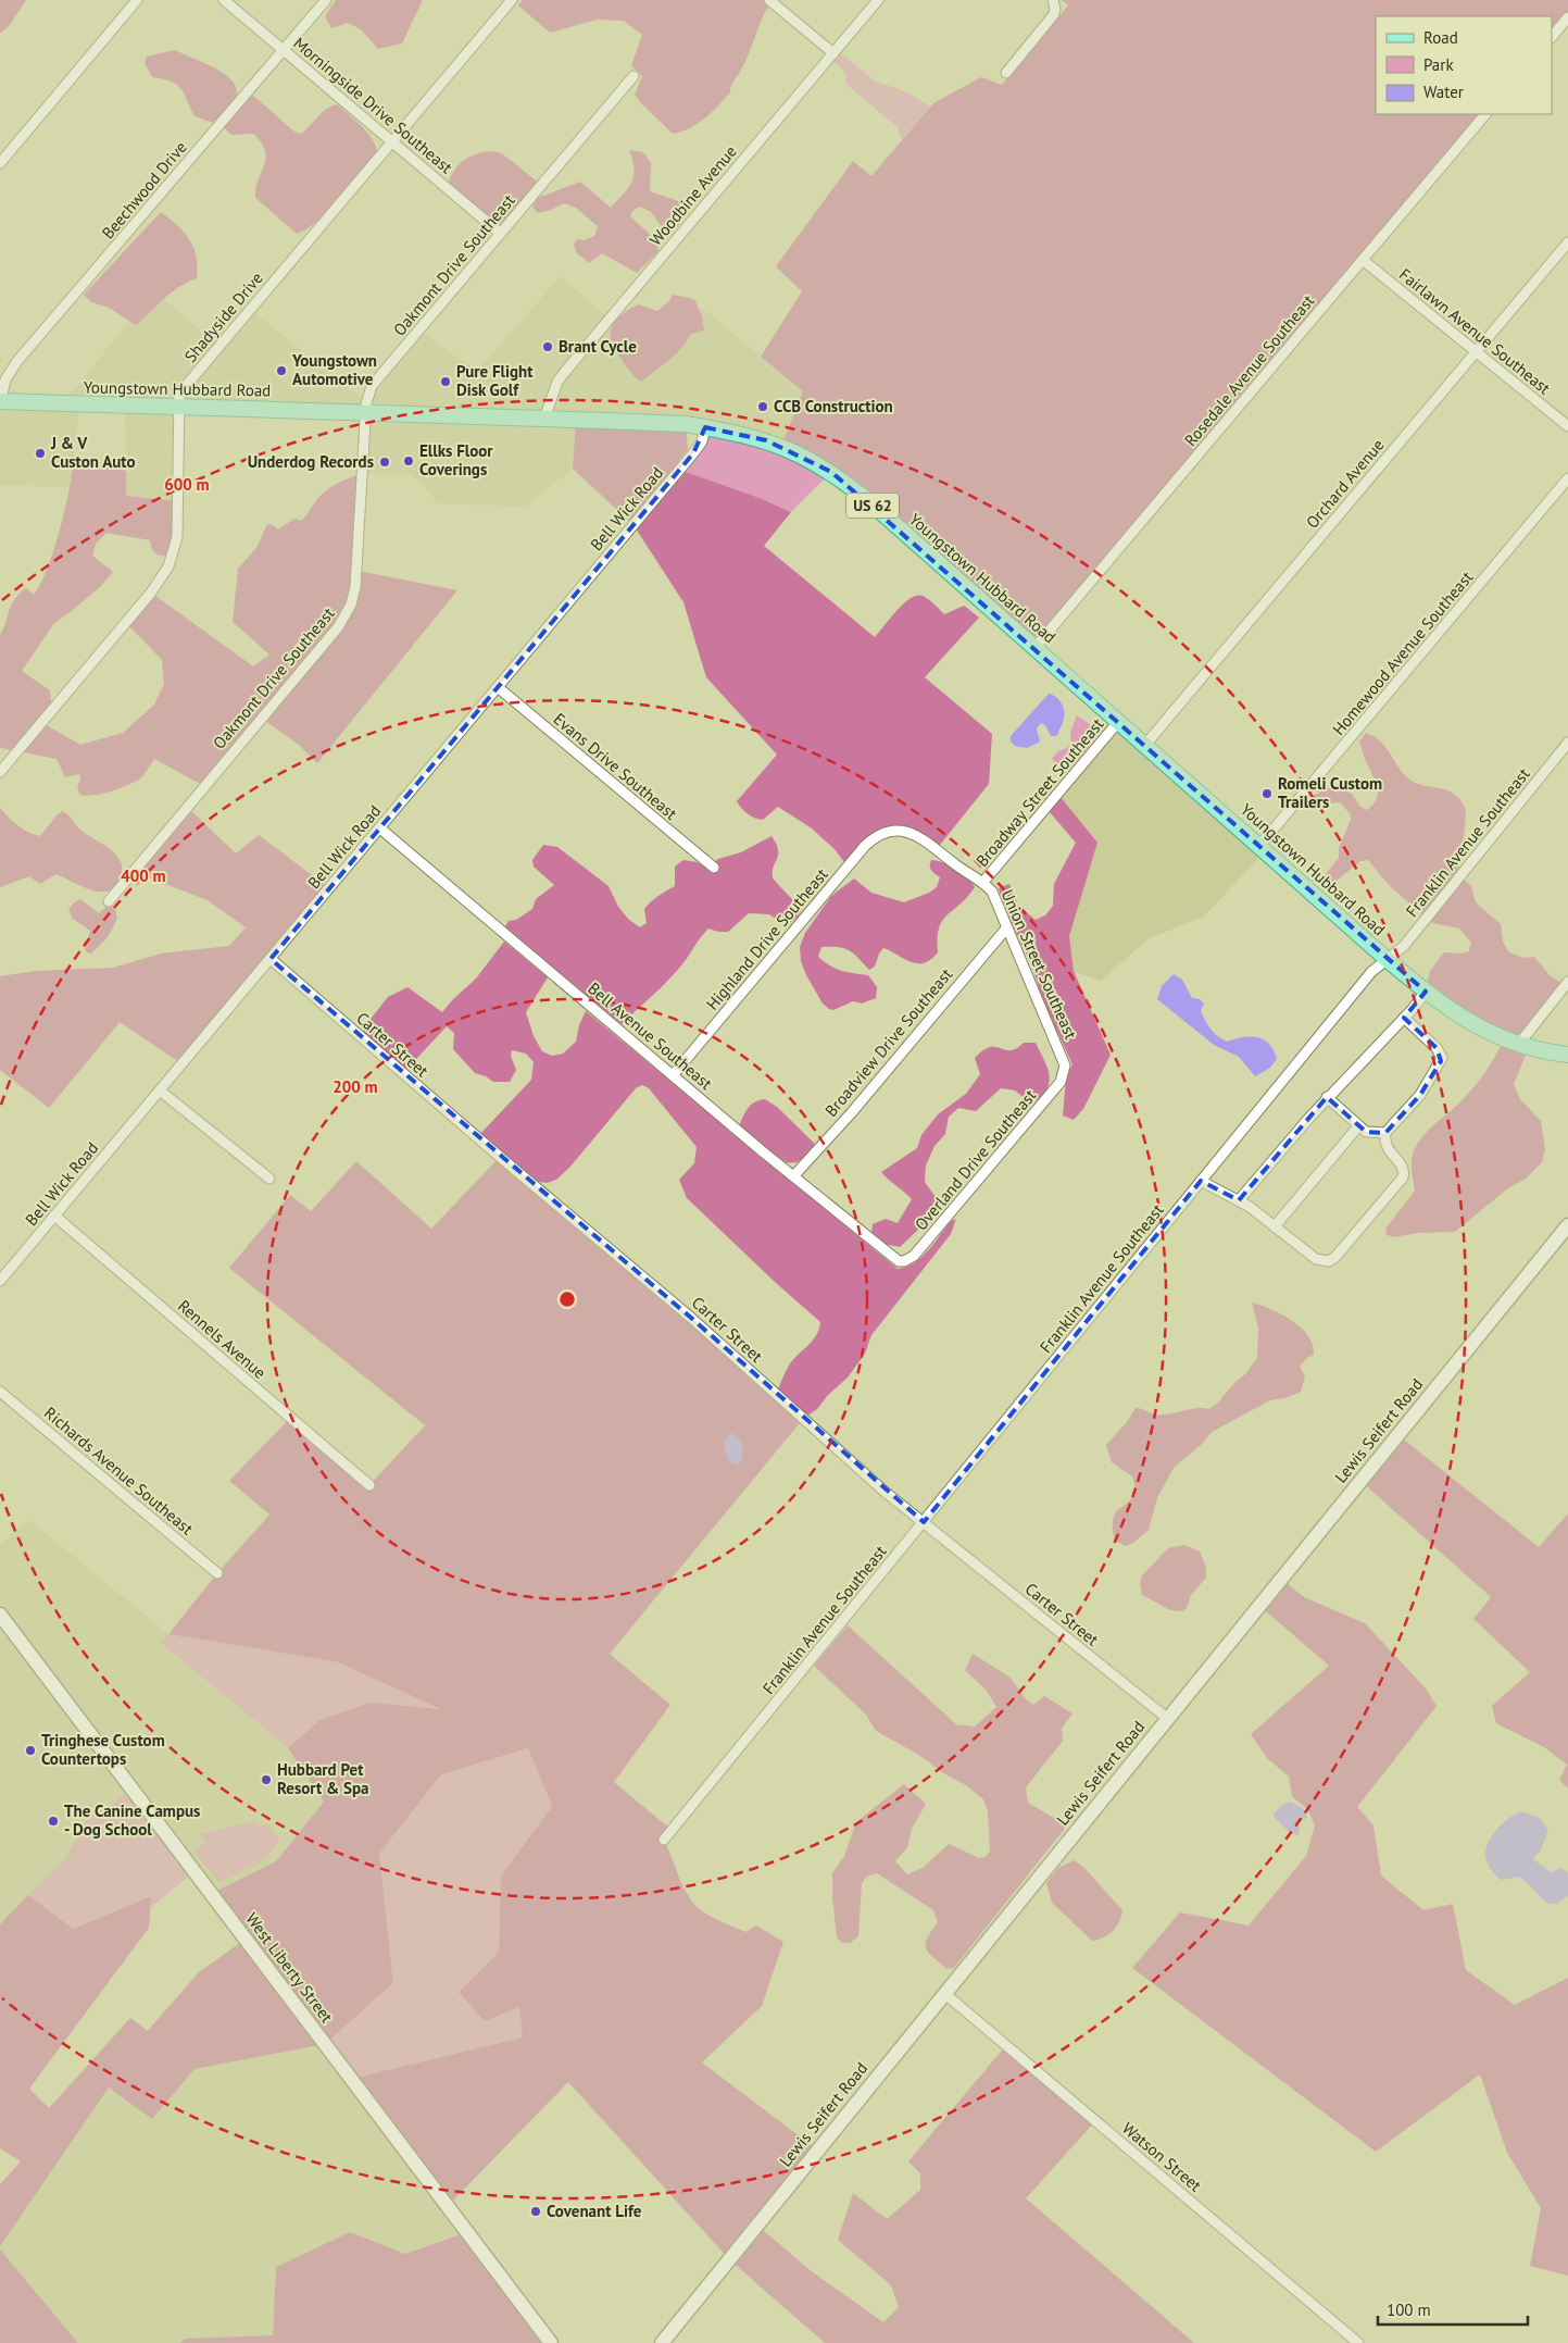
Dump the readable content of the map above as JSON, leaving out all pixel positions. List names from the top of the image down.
{
  "streets": {
    "main road": ["Youngstown Hubbard Road", "US 62"],
    "street": [
      "Morningside Drive Southeast",
      "Beechwood Drive",
      "Woodbine Avenue",
      "Oakmont Drive Southeast",
      "Shadyside Drive",
      "Fairlawn Avenue Southeast",
      "Rosedale Avenue Southeast",
      "Orchard Avenue",
      "Bell Wick Road",
      "Homewood Avenue Southeast",
      "Evans Drive Southeast",
      "Broadway Street Southeast",
      "Franklin Avenue Southeast",
      "Highland Drive Southeast",
      "Union Street Southeast",
      "Bell Avenue Southeast",
      "Broadview Drive Southeast",
      "Carter Street",
      "Overland Drive Southeast",
      "Rennels Avenue",
      "Lewis Seifert Road",
      "Richards Avenue Southeast",
      "West Liberty Street",
      "Watson Street"
    ]
  },
  "crossings": [
    ["Morningside Drive Southeast", "Beechwood Drive"],
    ["Morningside Drive Southeast", "Oakmont Drive Southeast"],
    ["Morningside Drive Southeast", "Shadyside Drive"],
    ["Beechwood Drive", "Youngstown Hubbard Road"],
    ["Woodbine Avenue", "Youngstown Hubbard Road"],
    ["Oakmont Drive Southeast", "Youngstown Hubbard Road"],
    ["Shadyside Drive", "Youngstown Hubbard Road"],
    ["Fairlawn Avenue Southeast", "Rosedale Avenue Southeast"],
    ["Fairlawn Avenue Southeast", "Orchard Avenue"],
    ["Rosedale Avenue Southeast", "Youngstown Hubbard Road"],
    ["Youngstown Hubbard Road", "Orchard Avenue"],
    ["Youngstown Hubbard Road", "Bell Wick Road"],
    ["Youngstown Hubbard Road", "Homewood Avenue Southeast"],
    ["Youngstown Hubbard Road", "Broadway Street Southeast"],
    ["Youngstown Hubbard Road", "Franklin Avenue Southeast"],
    ["Bell Wick Road", "Evans Drive Southeast"],
    ["Bell Wick Road", "Bell Avenue Southeast"],
    ["Bell Wick Road", "Carter Street"],
    ["Bell Wick Road", "Rennels Avenue"],
    ["Broadway Street Southeast", "Union Street Southeast"],
    ["Franklin Avenue Southeast", "Carter Street"],
    ["Highland Drive Southeast", "Union Street Southeast"],
    ["Highland Drive Southeast", "Bell Avenue Southeast"],
    ["Union Street Southeast", "Broadview Drive Southeast"],
    ["Union Street Southeast", "Overland Drive Southeast"],
    ["Bell Avenue Southeast", "Broadview Drive Southeast"],
    ["Bell Avenue Southeast", "Overland Drive Southeast"],
    ["Carter Street", "Lewis Seifert Road"],
    ["Lewis Seifert Road", "Watson Street"]
  ],
  "places": [
    "Brant Cycle",
    "Youngstown Automotive",
    "Pure Flight Disk Golf",
    "CCB Construction",
    "J & V Custon Auto",
    "Ellks Floor Coverings",
    "Underdog Records",
    "Romeli Custom Trailers",
    "Tringhese Custom Countertops",
    "Hubbard Pet Resort & Spa",
    "The Canine Campus - Dog School",
    "Covenant Life"
  ],
  "legend": ["Road", "Park", "Water"],
  "scale_bar": "100 m",
  "rings": ["600 m", "400 m", "200 m"]
}
